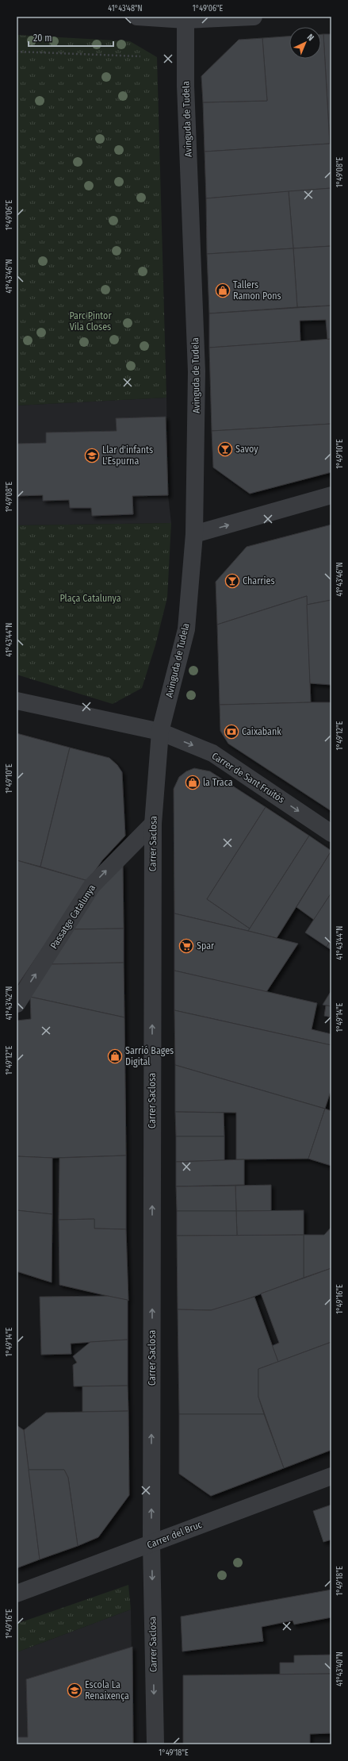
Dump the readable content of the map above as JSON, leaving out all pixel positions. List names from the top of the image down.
{
  "streets": {
    "street": [
      "Avinguda de Tudela",
      "Carrer de Sant Fruitós",
      "Carrer Saclosa",
      "Passatge Catalunya",
      "Carrer del Bruc"
    ]
  },
  "crossings": [
    ["Avinguda de Tudela", "Carrer de Sant Fruitós"],
    ["Avinguda de Tudela", "Carrer Saclosa"],
    ["Carrer de Sant Fruitós", "Carrer Saclosa"],
    ["Carrer Saclosa", "Passatge Catalunya"],
    ["Carrer Saclosa", "Carrer del Bruc"]
  ],
  "one_way": ["Carrer de Sant Fruitós", "Passatge Catalunya"],
  "parks": ["Parc Pintor Vila Closes", "Plaça Catalunya"],
  "places": {
    "shop": ["Tallers Ramon Pons", "la Traca", "Sarrió Bages Digital"],
    "bar": ["Savoy", "Charries"],
    "school or university": ["Llar d'infants L'Espurna", "Escola La Renaixença"],
    "bank": ["Caixabank"],
    "supermarket": ["Spar"]
  },
  "scale_bar": "20 m",
  "north": "top right",
  "coordinates": [
    "41°43'48\"N",
    "1°49'06\"E",
    "1°49'08\"E",
    "41°43'46\"N",
    "1°49'10\"E",
    "41°43'44\"N",
    "1°49'12\"E",
    "41°43'42\"N",
    "1°49'14\"E",
    "1°49'16\"E",
    "1°49'18\"E",
    "41°43'40\"N"
  ]
}
